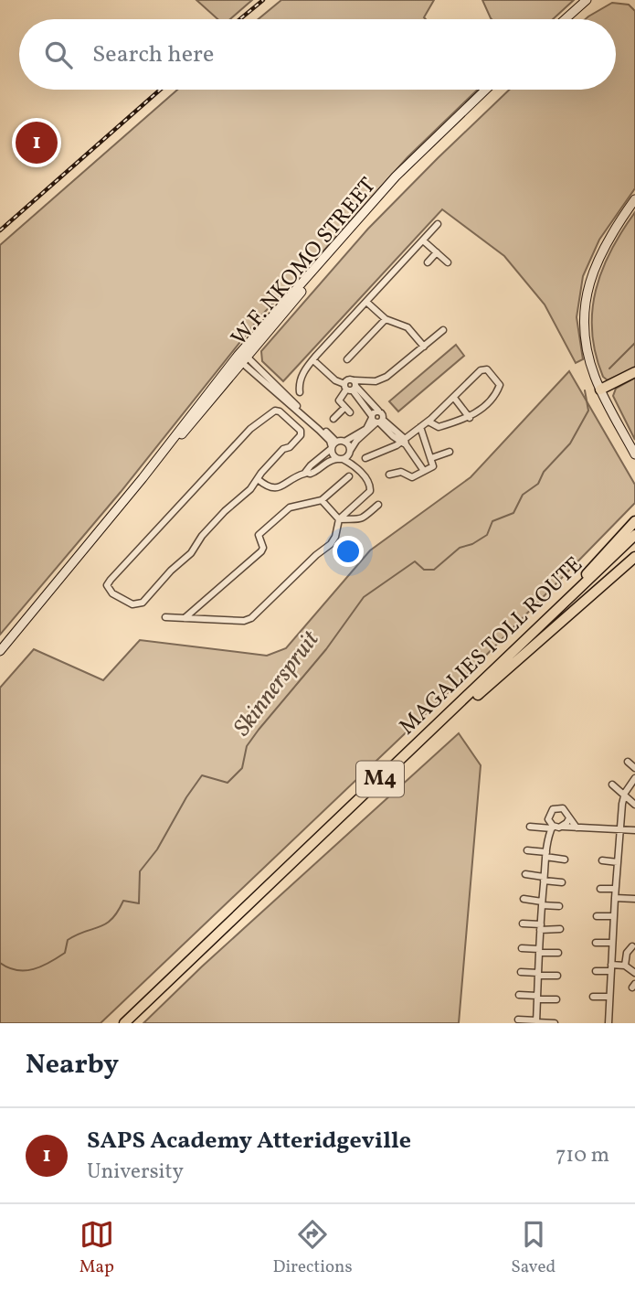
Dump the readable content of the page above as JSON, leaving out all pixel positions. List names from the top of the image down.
{
  "streets": {
    "highway": ["MAGALIES TOLL ROUTE", "M4"],
    "main road": ["W.F. NKOMO STREET"]
  },
  "water": ["Skinnerspruit"],
  "page": {
    "search": "Search here",
    "pins": "1",
    "heading": "Nearby",
    "list": [
      {
        "mark": "1",
        "name": "SAPS Academy Atteridgeville",
        "note": "University",
        "value": "710 m"
      }
    ],
    "nav": ["Map", "Directions", "Saved"]
  }
}
